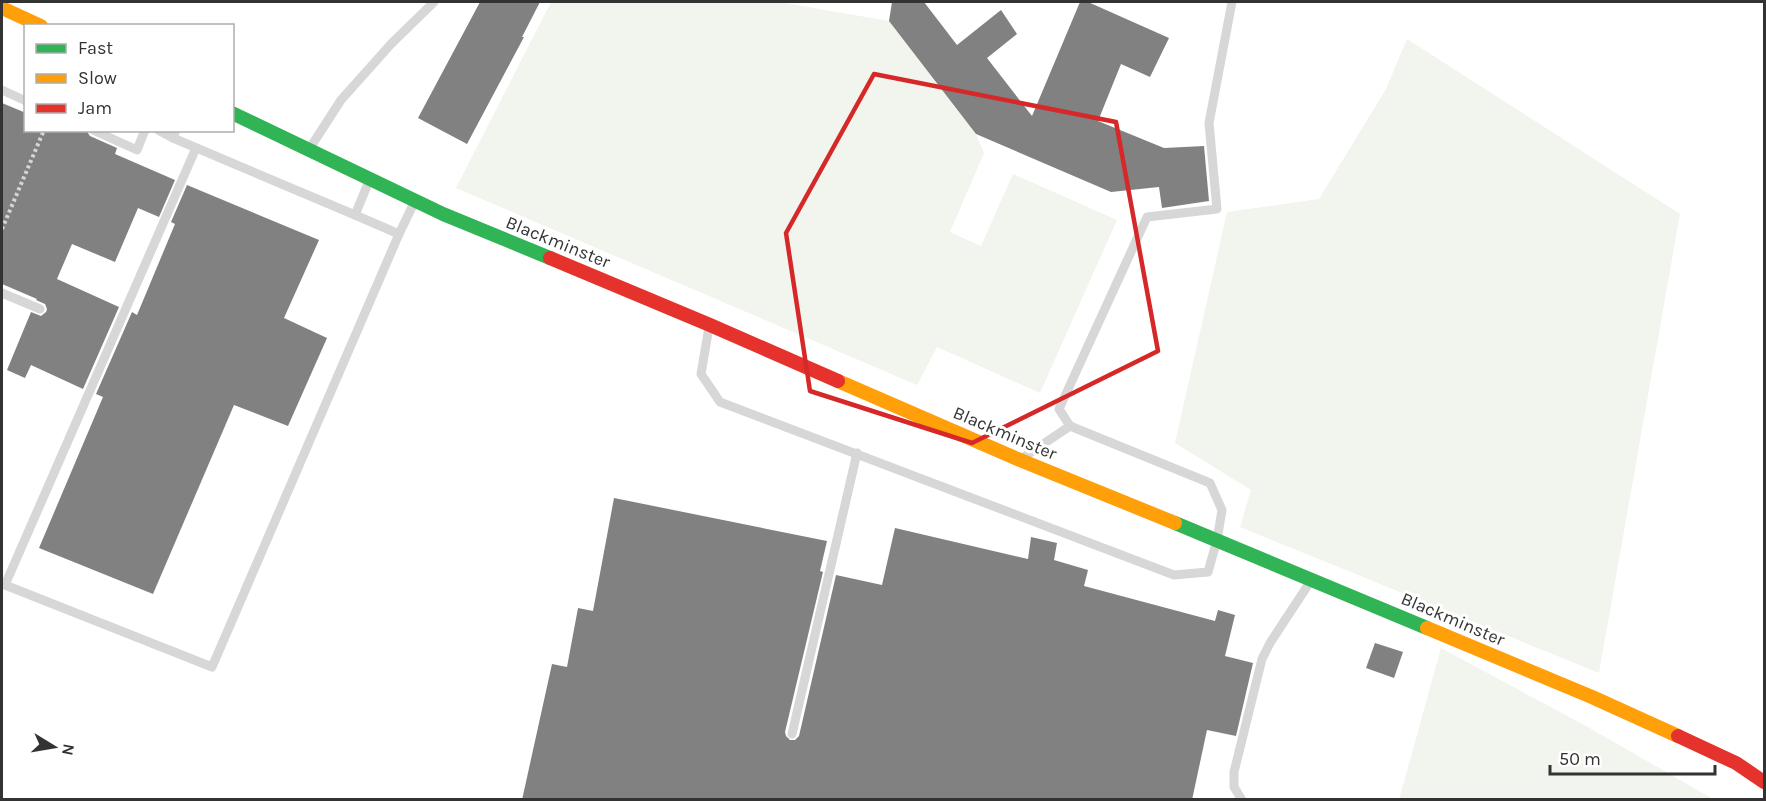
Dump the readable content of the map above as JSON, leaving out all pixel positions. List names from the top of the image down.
{
  "streets": {
    "main road": ["Blackminster"]
  },
  "legend": ["Fast", "Slow", "Jam"],
  "scale_bar": "50 m",
  "north": "right"
}
